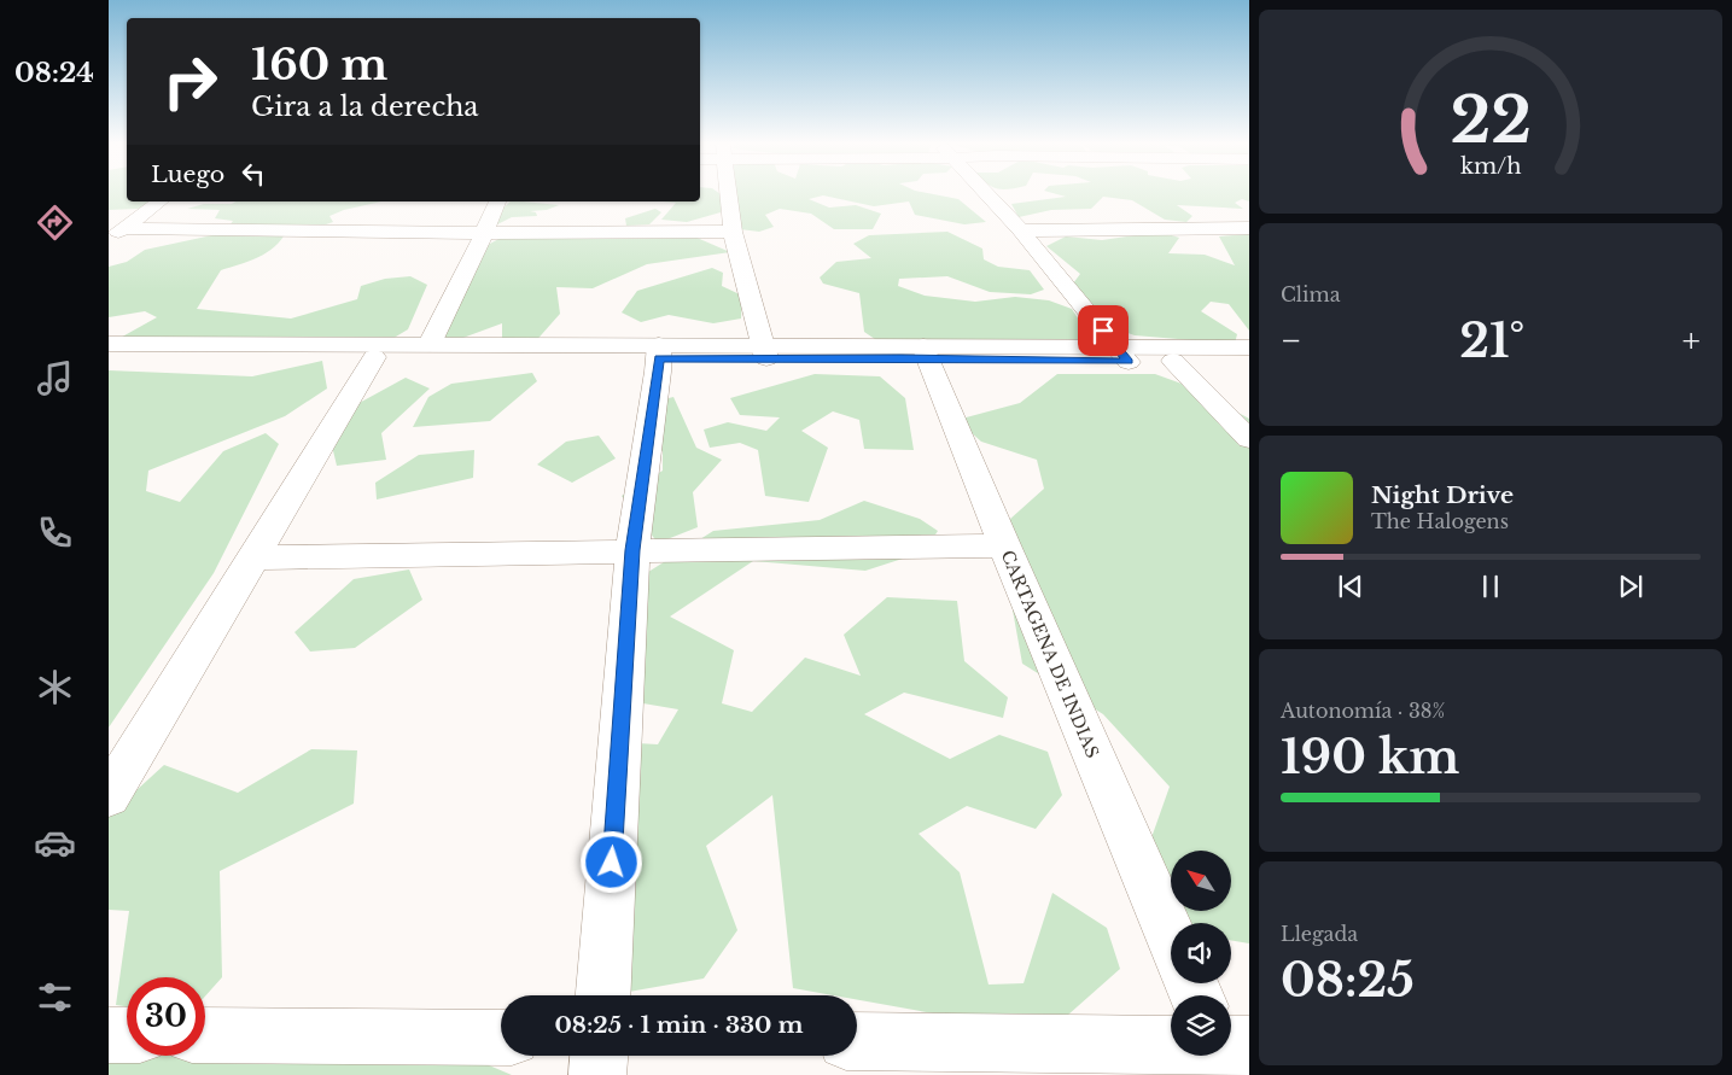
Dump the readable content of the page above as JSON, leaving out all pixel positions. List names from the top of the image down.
{
  "streets": {
    "street": ["CARTAGENA DE INDIAS"]
  },
  "north": "top left",
  "page": {
    "tabs": "08:24",
    "turn": ["160 m", "Gira a la derecha"],
    "then": "Luego",
    "tile": [
      "Clima",
      ["Autonomía · 38%", "190 km"],
      ["Llegada", "08:25"]
    ],
    "heat": ["−", "21°", "+"],
    "song": ["Night Drive", "The Halogens"],
    "limit": "30",
    "trip": "08:25 · 1 min · 330 m",
    "gauge": ["22", "km/h"]
  }
}
